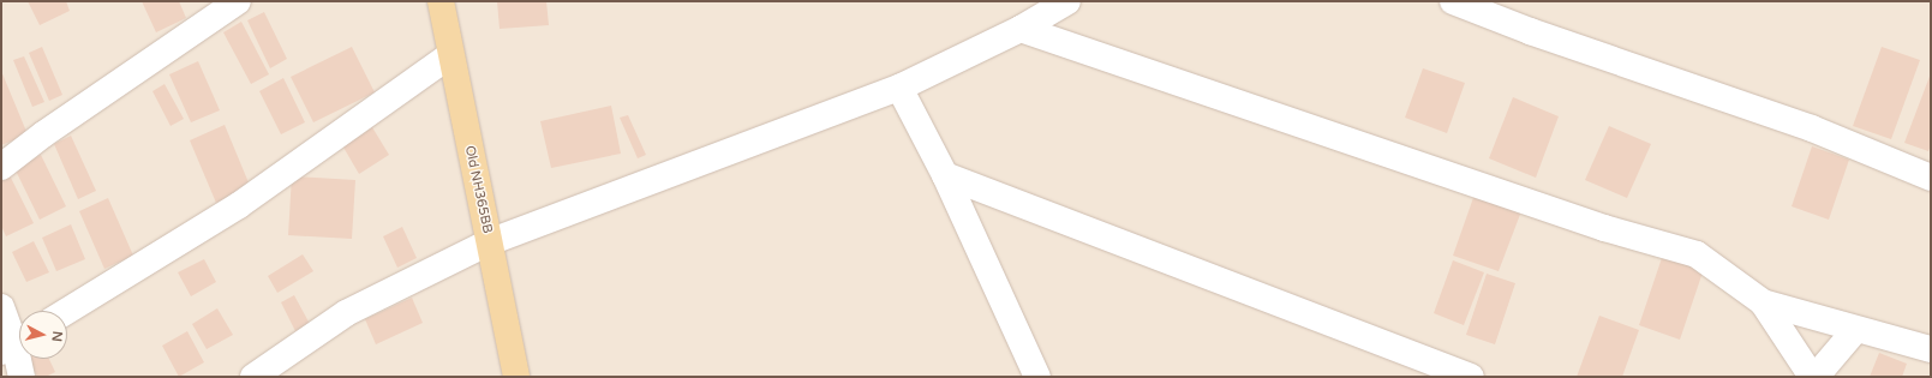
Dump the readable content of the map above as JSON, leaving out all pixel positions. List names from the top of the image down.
{
  "streets": {
    "main road": ["Old NH365BB"]
  },
  "north": "right"
}
